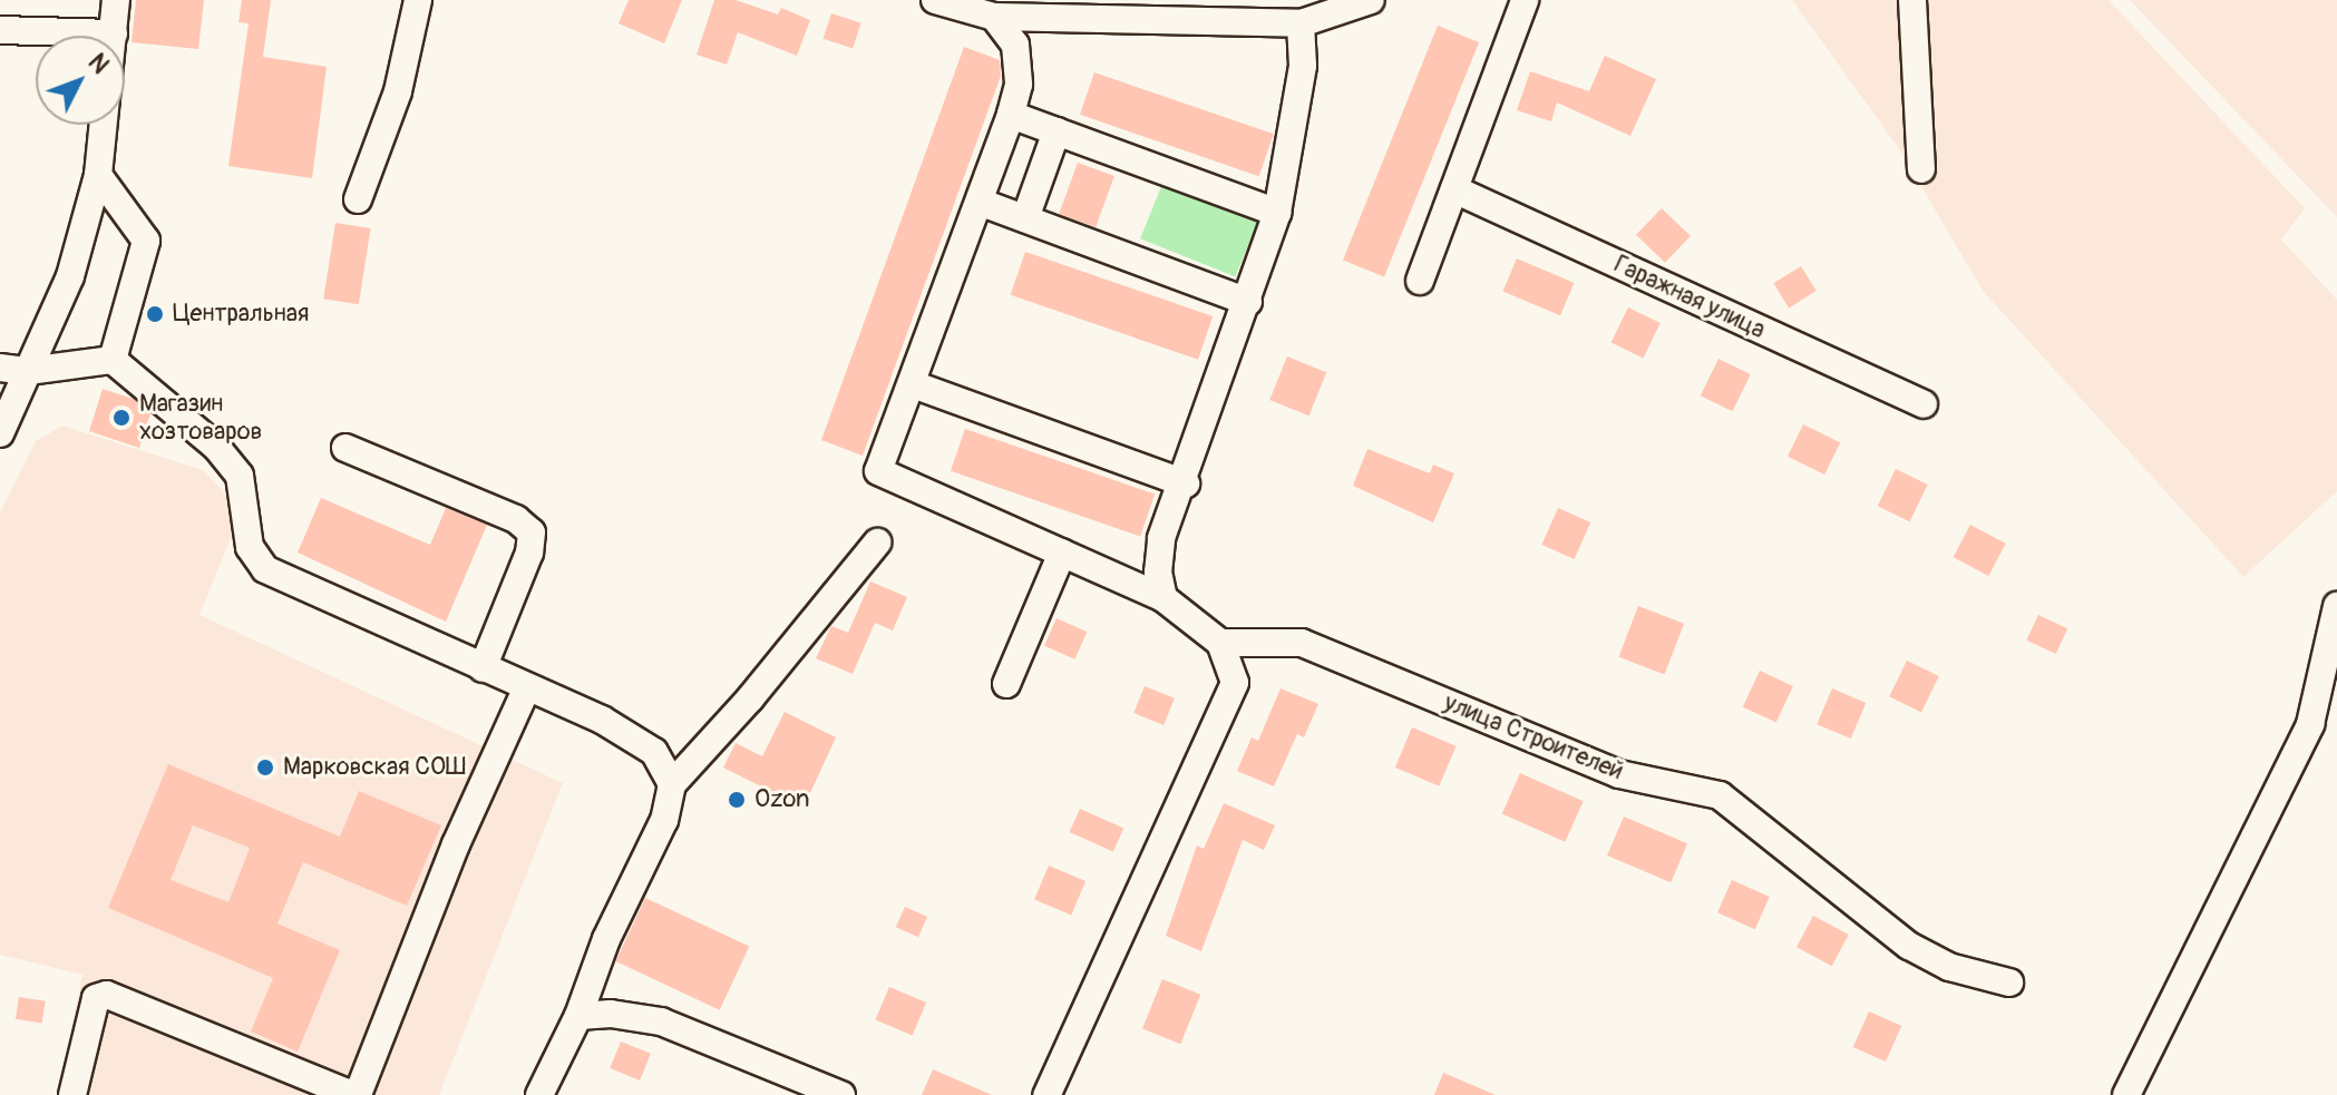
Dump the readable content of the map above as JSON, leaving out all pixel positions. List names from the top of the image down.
{
  "streets": {
    "street": ["Гаражная улица", "улица Строителей"]
  },
  "places": [
    "Центральная",
    "Магазин хозтоваров",
    "Марковская СОШ",
    "Ozon"
  ],
  "north": "top right"
}
